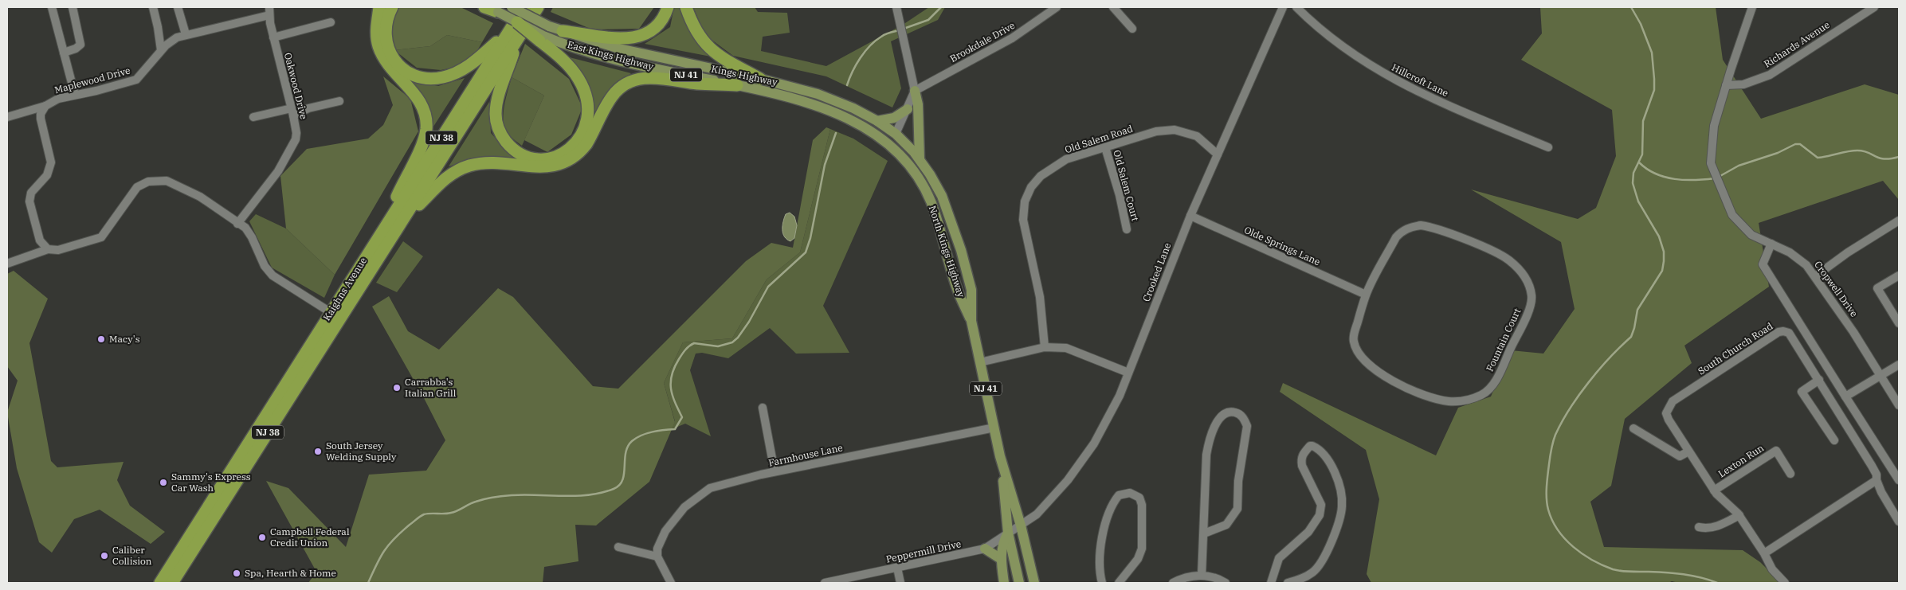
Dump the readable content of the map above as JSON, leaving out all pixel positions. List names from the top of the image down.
{
  "streets": {
    "highway": ["NJ 38", "Kaighns Avenue"],
    "main road": [
      "East Kings Highway",
      "NJ 41",
      "Kings Highway",
      "North Kings Highway"
    ],
    "street": [
      "Brookdale Drive",
      "Richards Avenue",
      "Maplewood Drive",
      "Hillcroft Lane",
      "Oakwood Drive",
      "Old Salem Road",
      "Old Salem Court",
      "Olde Springs Lane",
      "Crooked Lane",
      "Cropwell Drive",
      "Fountain Court",
      "South Church Road",
      "Farmhouse Lane",
      "Lexton Run",
      "Peppermill Drive"
    ]
  },
  "crossings": [
    ["Richards Avenue", "Cropwell Drive"],
    ["East Kings Highway", "North Kings Highway"],
    ["Kings Highway", "North Kings Highway"],
    ["Maplewood Drive", "Oakwood Drive"],
    ["Old Salem Road", "Old Salem Court"],
    ["Old Salem Road", "Crooked Lane"],
    ["Olde Springs Lane", "Crooked Lane"],
    ["Olde Springs Lane", "Fountain Court"],
    ["North Kings Highway", "Crooked Lane"],
    ["North Kings Highway", "Farmhouse Lane"],
    ["North Kings Highway", "Peppermill Drive"],
    ["Crooked Lane", "Peppermill Drive"],
    ["South Church Road", "Lexton Run"]
  ],
  "places": [
    "Macy's",
    "Carrabba's Italian Grill",
    "South Jersey Welding Supply",
    "Sammy's Express Car Wash",
    "Campbell Federal Credit Union",
    "Caliber Collision",
    "Spa, Hearth & Home"
  ]
}
